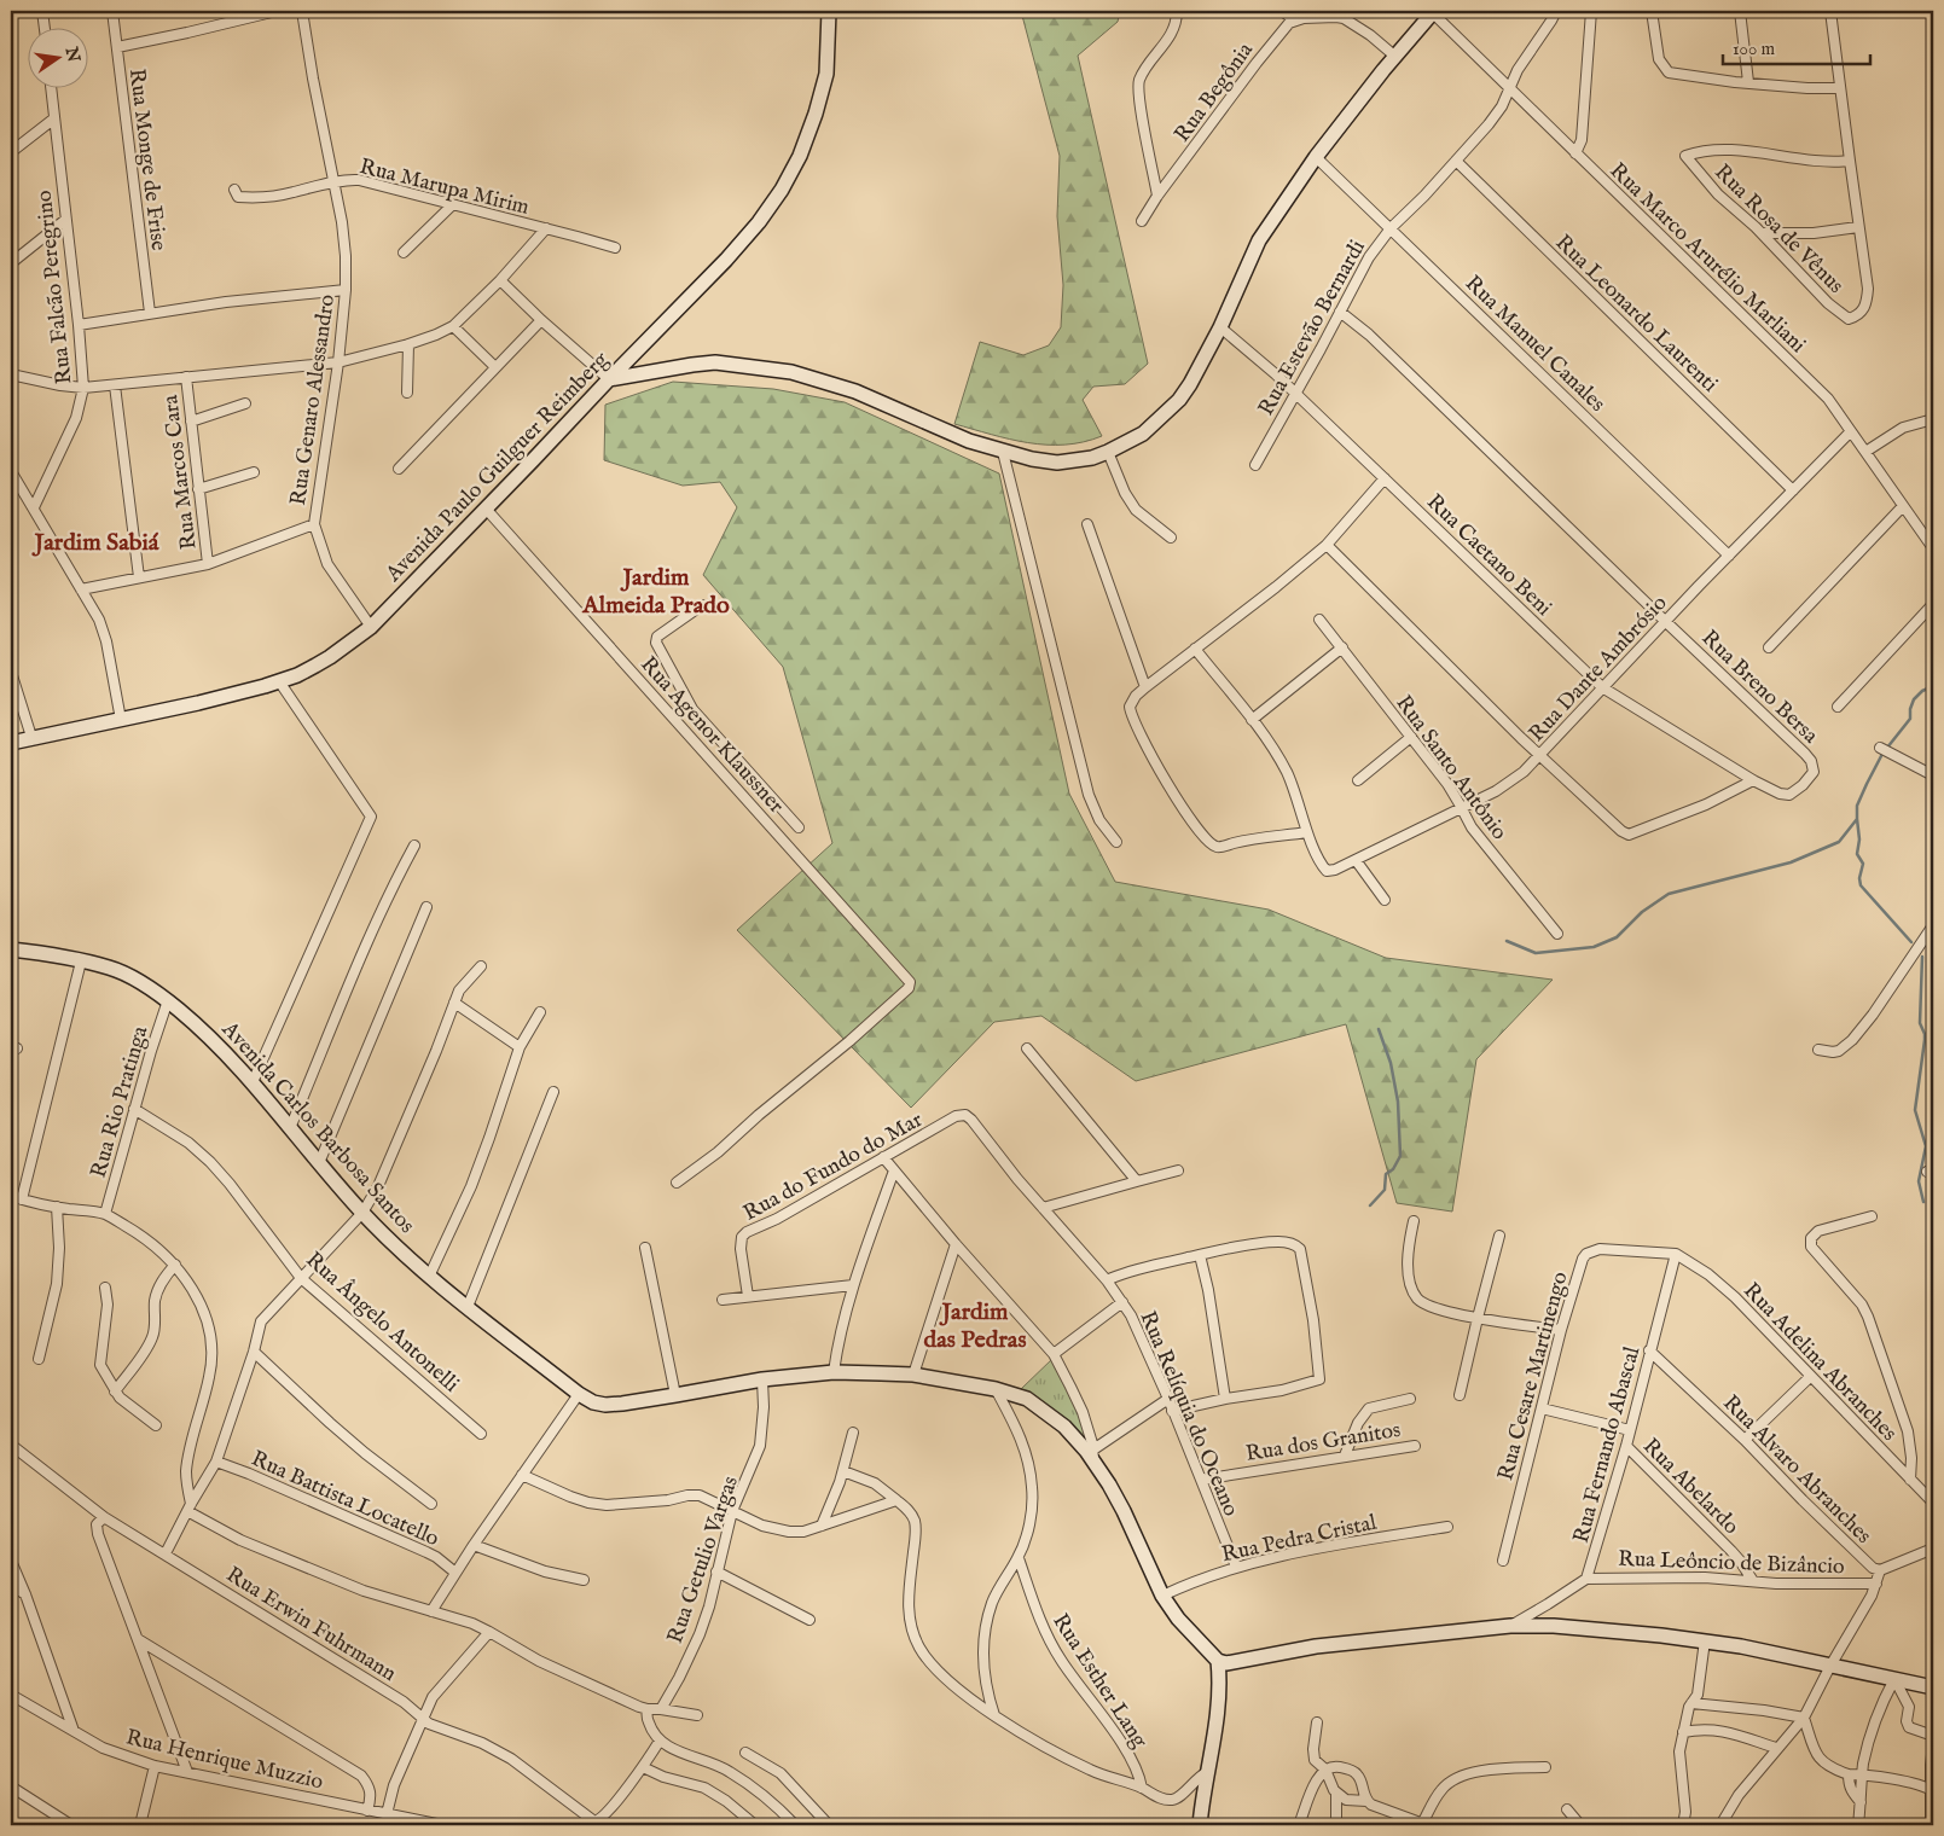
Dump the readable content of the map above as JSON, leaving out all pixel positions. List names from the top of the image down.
{
  "streets": {
    "main road": ["Avenida Paulo Guilguer Reimberg", "Avenida Carlos Barbosa Santos"],
    "street": [
      "Rua Begônia",
      "Rua Monge de Frise",
      "Rua Marupa Mirim",
      "Rua Rosa de Vênus",
      "Rua Marco Arurélio Marliani",
      "Rua Falcão Peregrino",
      "Rua Leonardo Laurenti",
      "Rua Estevão Bernardi",
      "Rua Manuel Canales",
      "Rua Genaro Alessandro",
      "Rua Marcos Cara",
      "Rua Caetano Beni",
      "Rua Dante Ambrósio",
      "Rua Breno Bersa",
      "Rua Agenor Klaussner",
      "Rua Santo Antônio",
      "Rua Rio Pratinga",
      "Rua do Fundo do Mar",
      "Rua Ângelo Antonelli",
      "Rua Adelina Abranches",
      "Rua Cesare Martinengo",
      "Rua Relíquia do Oceano",
      "Rua dos Granitos",
      "Rua Fernando Abascal",
      "Rua Alvaro Abranches",
      "Rua Abelardo",
      "Rua Battista Locatello",
      "Rua Pedra Cristal",
      "Rua Getulio Vargas",
      "Rua Leôncio de Bizâncio",
      "Rua Erwin Fuhrmann",
      "Rua Esther Lang",
      "Rua Henrique Muzzio"
    ]
  },
  "crossings": [
    ["Rua Marupa Mirim", "Rua Genaro Alessandro"],
    ["Rua Marco Arurélio Marliani", "Rua Estevão Bernardi"],
    ["Rua Marco Arurélio Marliani", "Rua Dante Ambrósio"],
    ["Rua Leonardo Laurenti", "Rua Estevão Bernardi"],
    ["Rua Leonardo Laurenti", "Rua Dante Ambrósio"],
    ["Rua Estevão Bernardi", "Rua Manuel Canales"],
    ["Rua Estevão Bernardi", "Rua Caetano Beni"],
    ["Rua Estevão Bernardi", "Rua Breno Bersa"],
    ["Rua Manuel Canales", "Rua Dante Ambrósio"],
    ["Rua Genaro Alessandro", "Avenida Paulo Guilguer Reimberg"],
    ["Avenida Paulo Guilguer Reimberg", "Rua Agenor Klaussner"],
    ["Rua Caetano Beni", "Rua Dante Ambrósio"],
    ["Rua Caetano Beni", "Rua Breno Bersa"],
    ["Rua Dante Ambrósio", "Rua Breno Bersa"],
    ["Rua Dante Ambrósio", "Rua Santo Antônio"],
    ["Rua Rio Pratinga", "Avenida Carlos Barbosa Santos"],
    ["Rua Rio Pratinga", "Rua Ângelo Antonelli"],
    ["Avenida Carlos Barbosa Santos", "Rua Pedra Cristal"],
    ["Avenida Carlos Barbosa Santos", "Rua Getulio Vargas"],
    ["Rua do Fundo do Mar", "Rua Relíquia do Oceano"],
    ["Rua Adelina Abranches", "Rua Cesare Martinengo"],
    ["Rua Adelina Abranches", "Rua Fernando Abascal"],
    ["Rua Cesare Martinengo", "Rua Fernando Abascal"],
    ["Rua Relíquia do Oceano", "Rua dos Granitos"],
    ["Rua Relíquia do Oceano", "Rua Pedra Cristal"],
    ["Rua Fernando Abascal", "Rua Alvaro Abranches"],
    ["Rua Fernando Abascal", "Rua Abelardo"],
    ["Rua Fernando Abascal", "Rua Leôncio de Bizâncio"],
    ["Rua Abelardo", "Rua Leôncio de Bizâncio"]
  ],
  "districts": ["Jardim Sabiá", "Jardim Almeida Prado", "Jardim das Pedras"],
  "scale_bar": "100 m",
  "north": "right"
}
